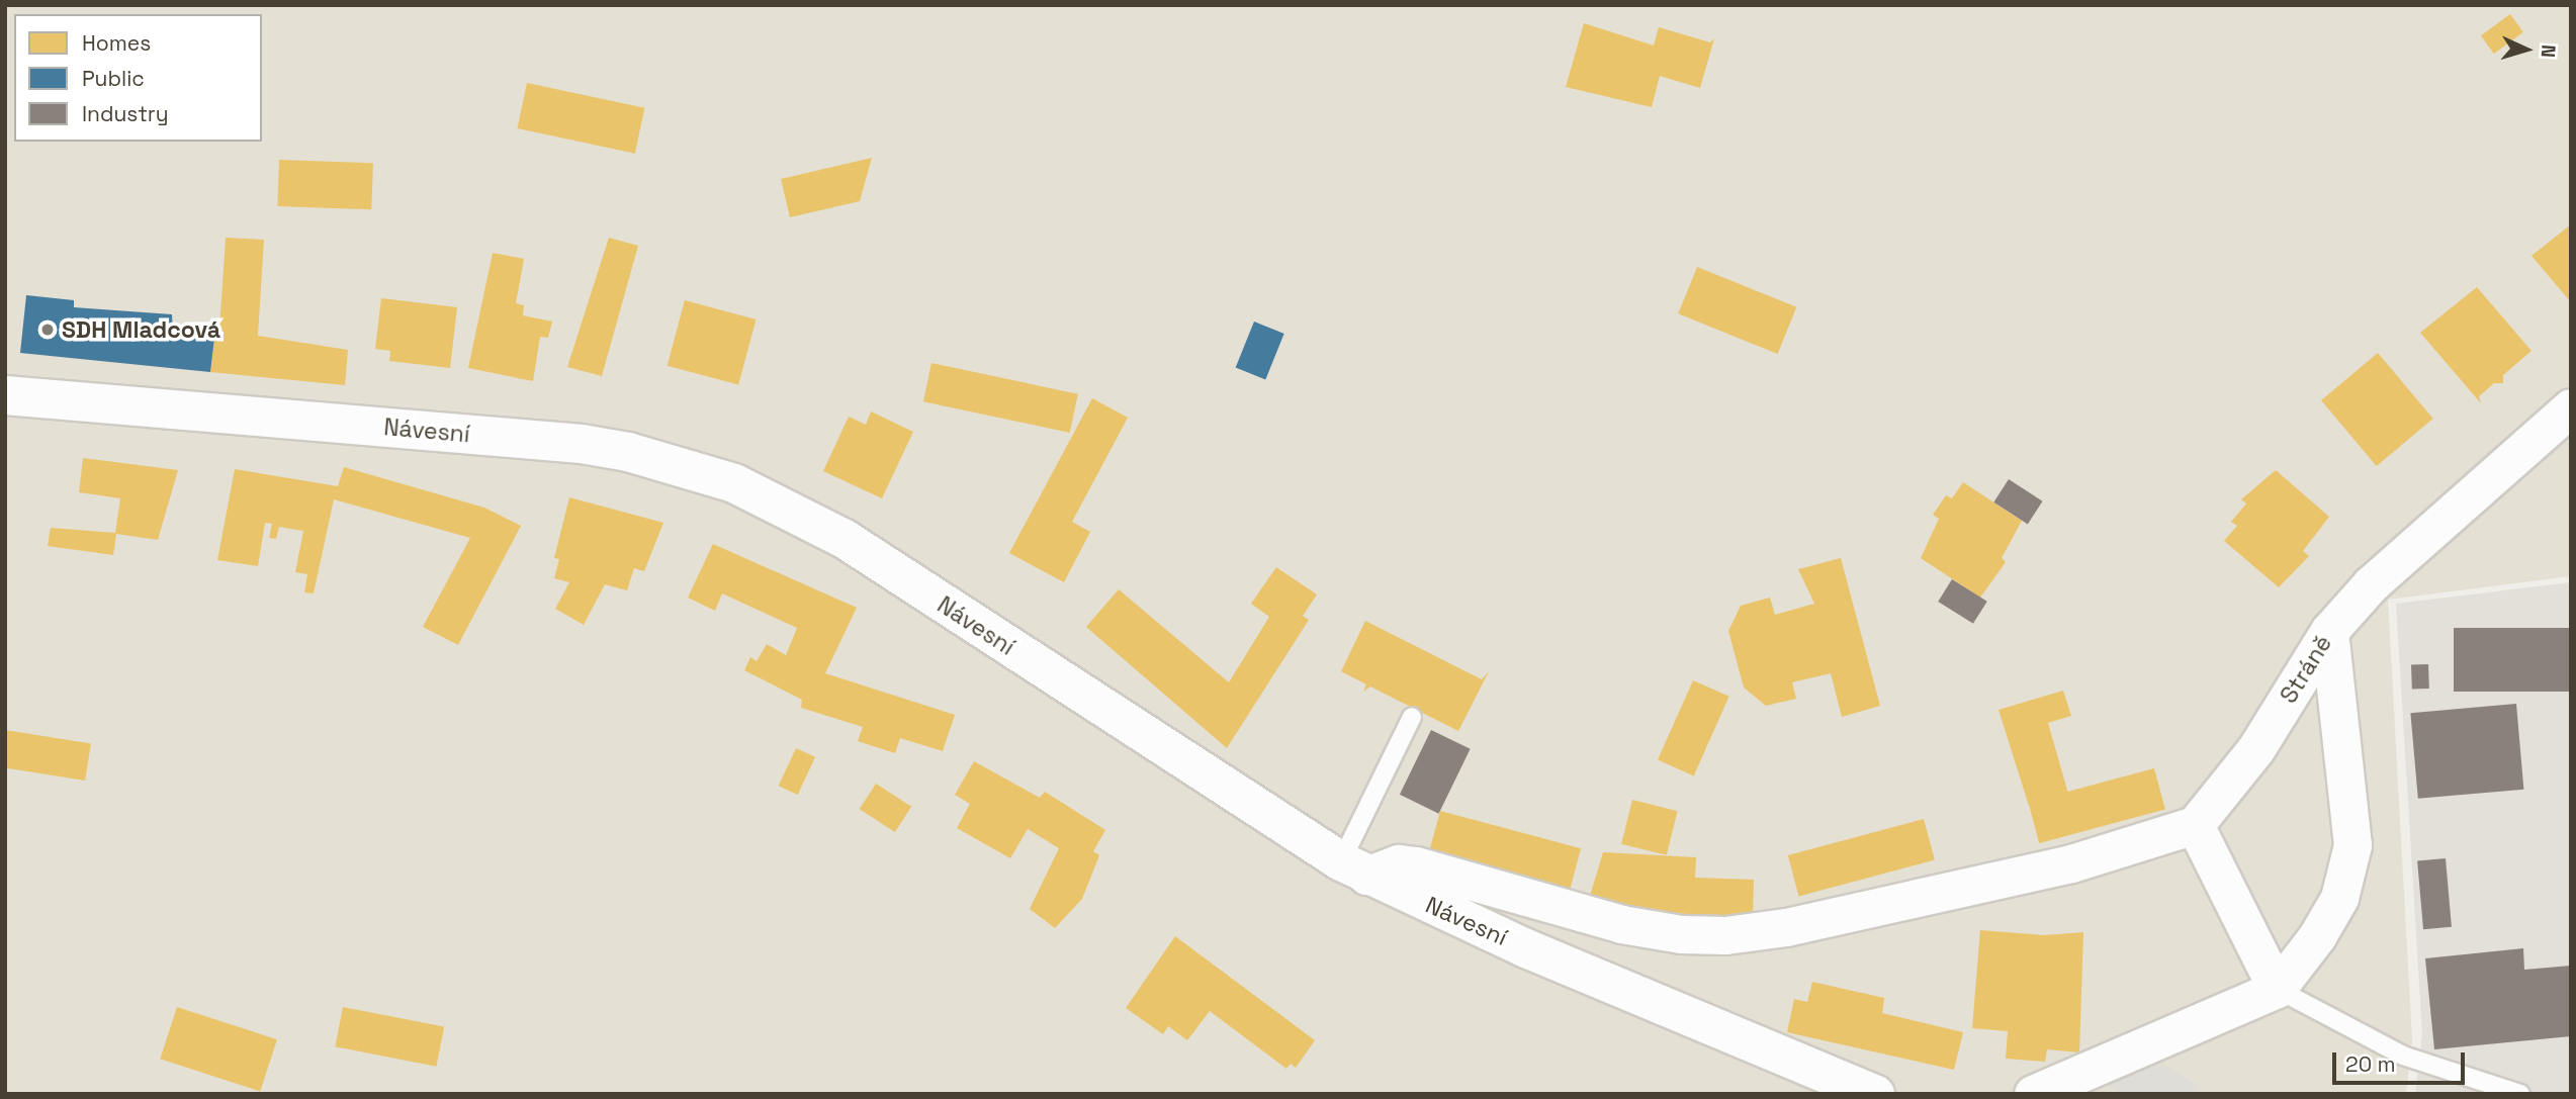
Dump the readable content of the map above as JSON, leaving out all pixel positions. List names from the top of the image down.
{
  "streets": {
    "street": ["Návesní", "Stráně"]
  },
  "places": ["SDH Mladcová"],
  "legend": ["Homes", "Public", "Industry"],
  "scale_bar": "20 m",
  "north": "right"
}
